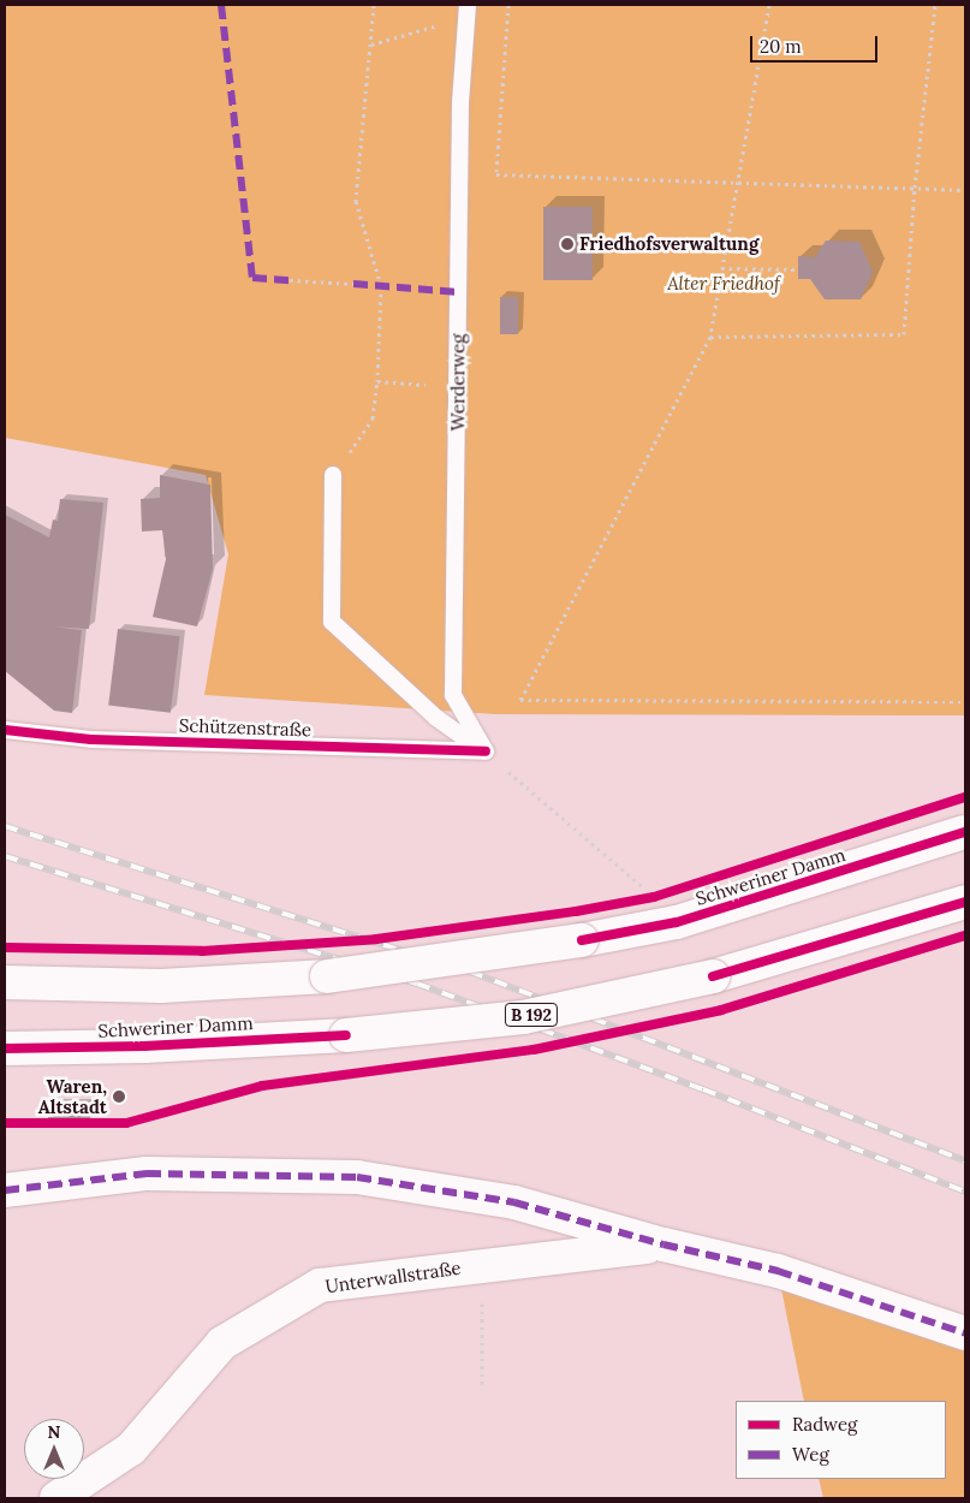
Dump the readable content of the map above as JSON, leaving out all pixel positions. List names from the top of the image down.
{
  "streets": {
    "main road": ["Schweriner Damm", "B 192", "Unterwallstraße"],
    "lane": ["Werderweg", "Schützenstraße"]
  },
  "crossings": [
    ["Werderweg", "Schützenstraße"]
  ],
  "parks": ["Alter Friedhof"],
  "places": ["Friedhofsverwaltung", "Waren, Altstadt"],
  "legend": ["Radweg", "Weg"],
  "scale_bar": "20 m",
  "north": "top"
}
